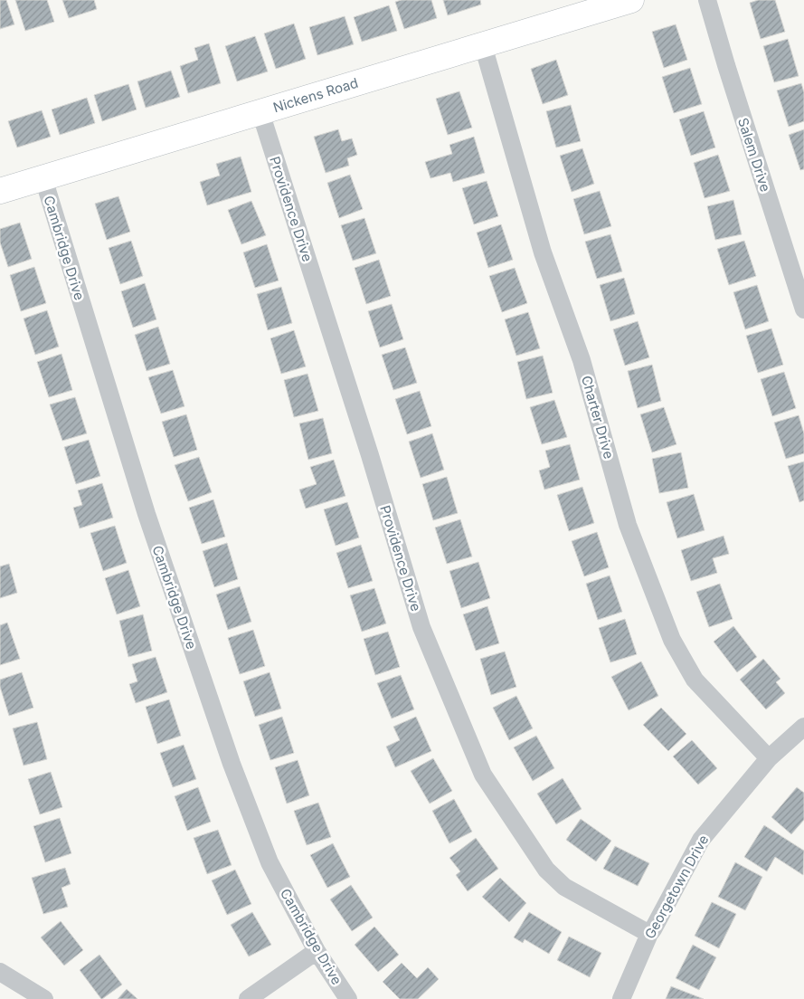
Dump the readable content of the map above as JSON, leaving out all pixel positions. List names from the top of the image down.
{
  "streets": {
    "street": [
      "Nickens Road",
      "Salem Drive",
      "Providence Drive",
      "Cambridge Drive",
      "Charter Drive",
      "Georgetown Drive"
    ]
  },
  "crossings": [
    ["Nickens Road", "Providence Drive"],
    ["Nickens Road", "Cambridge Drive"],
    ["Nickens Road", "Charter Drive"],
    ["Providence Drive", "Georgetown Drive"],
    ["Charter Drive", "Georgetown Drive"]
  ]
}
